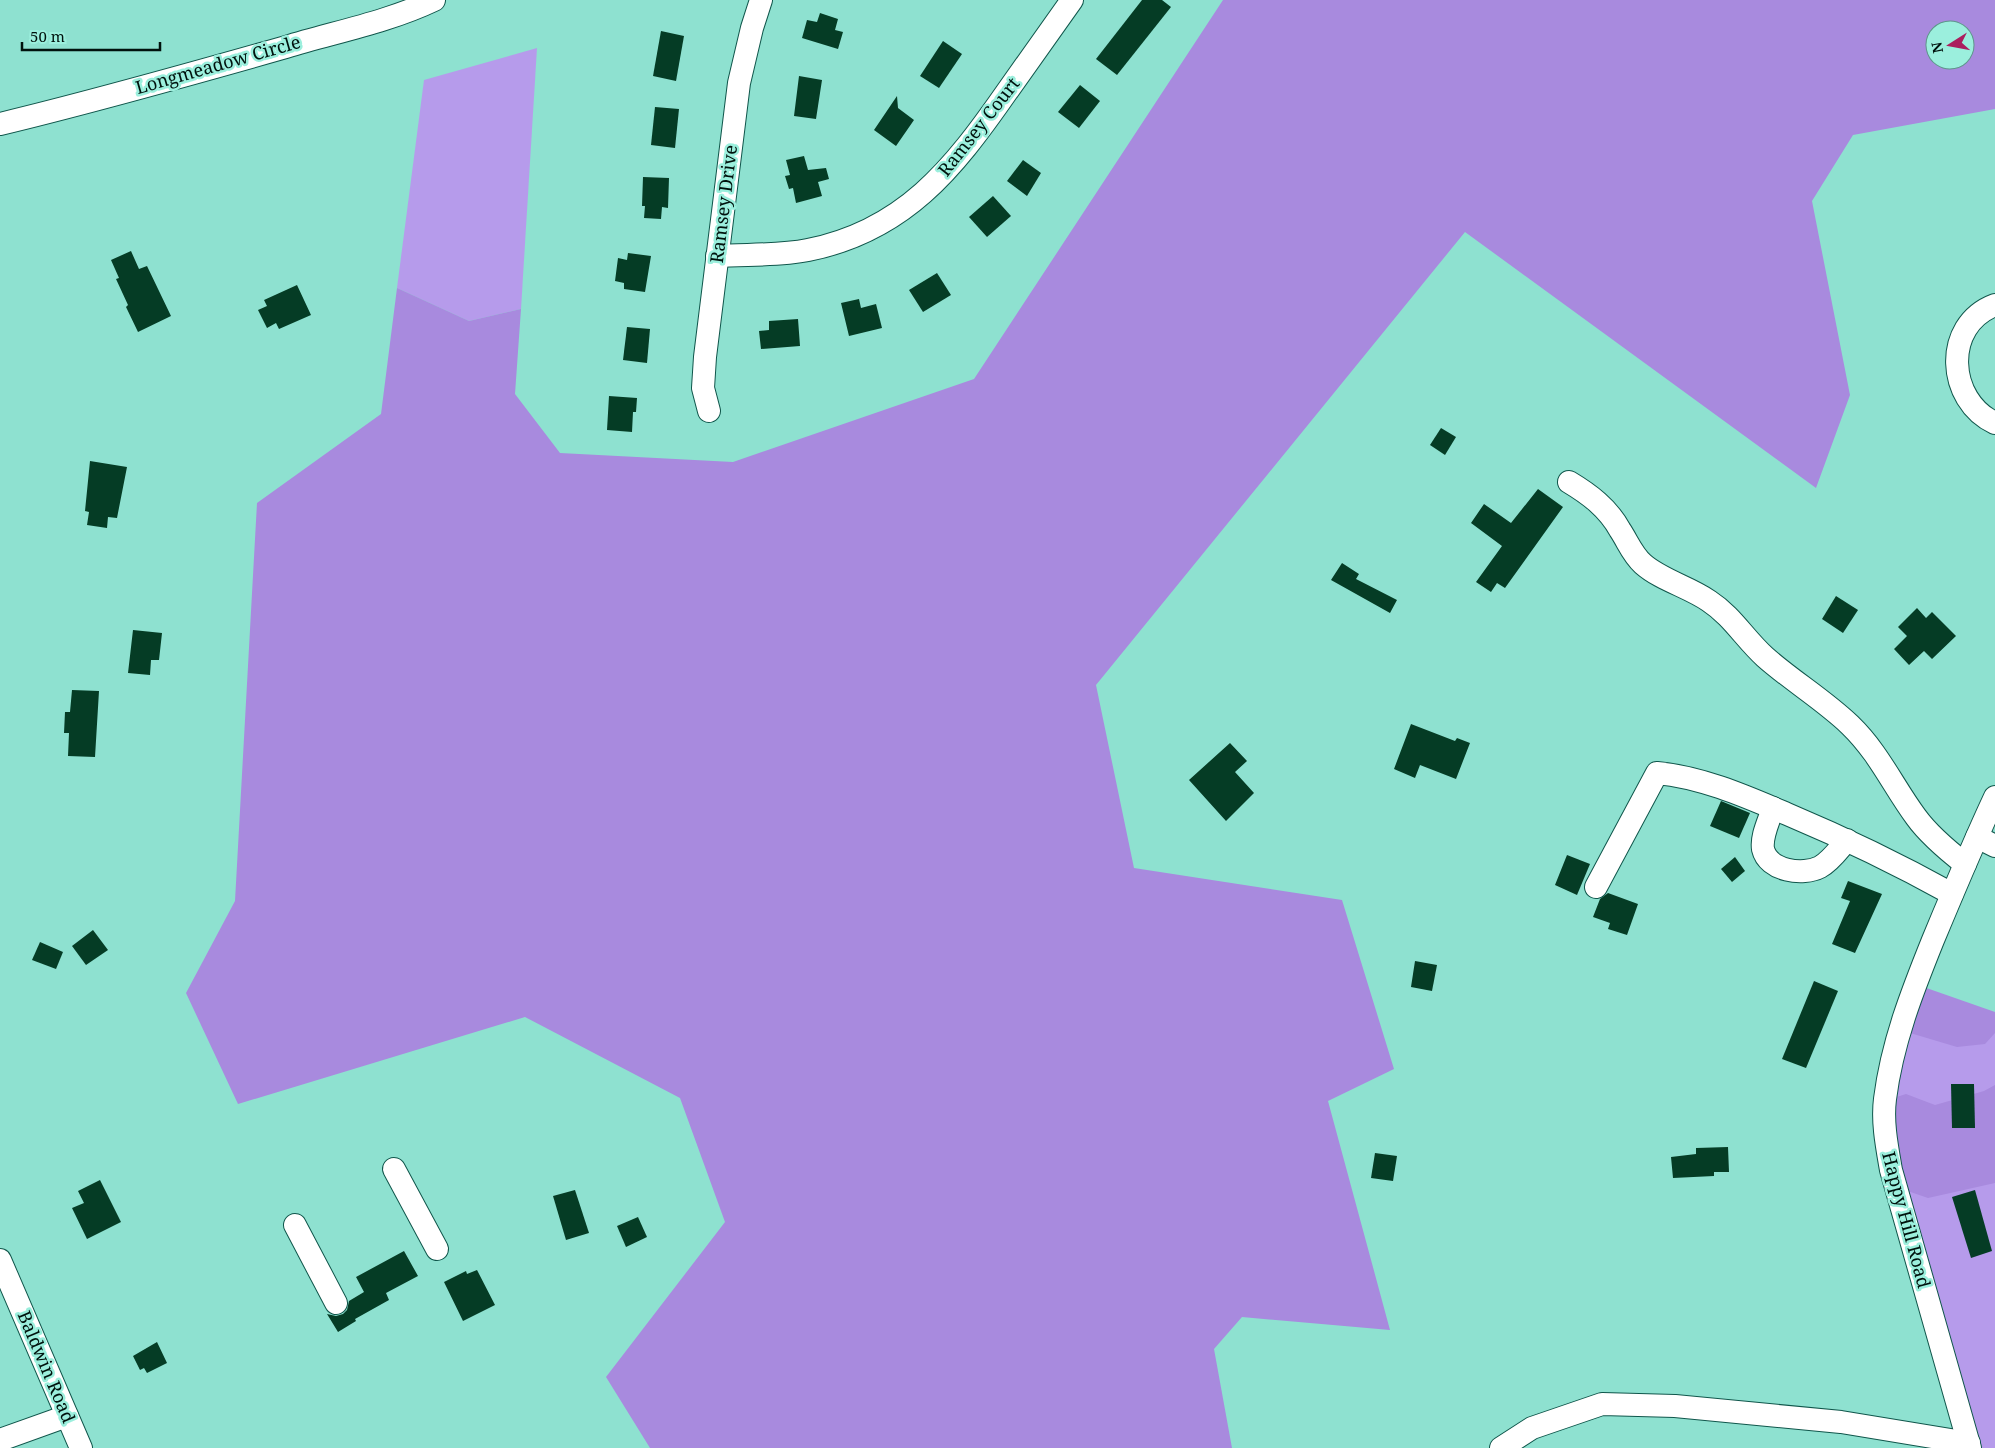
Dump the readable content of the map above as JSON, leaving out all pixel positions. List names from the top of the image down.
{
  "streets": {
    "street": [
      "Longmeadow Circle",
      "Ramsey Court",
      "Ramsey Drive",
      "Happy Hill Road",
      "Baldwin Road"
    ]
  },
  "crossings": [
    ["Ramsey Court", "Ramsey Drive"]
  ],
  "scale_bar": "50 m",
  "north": "left"
}
